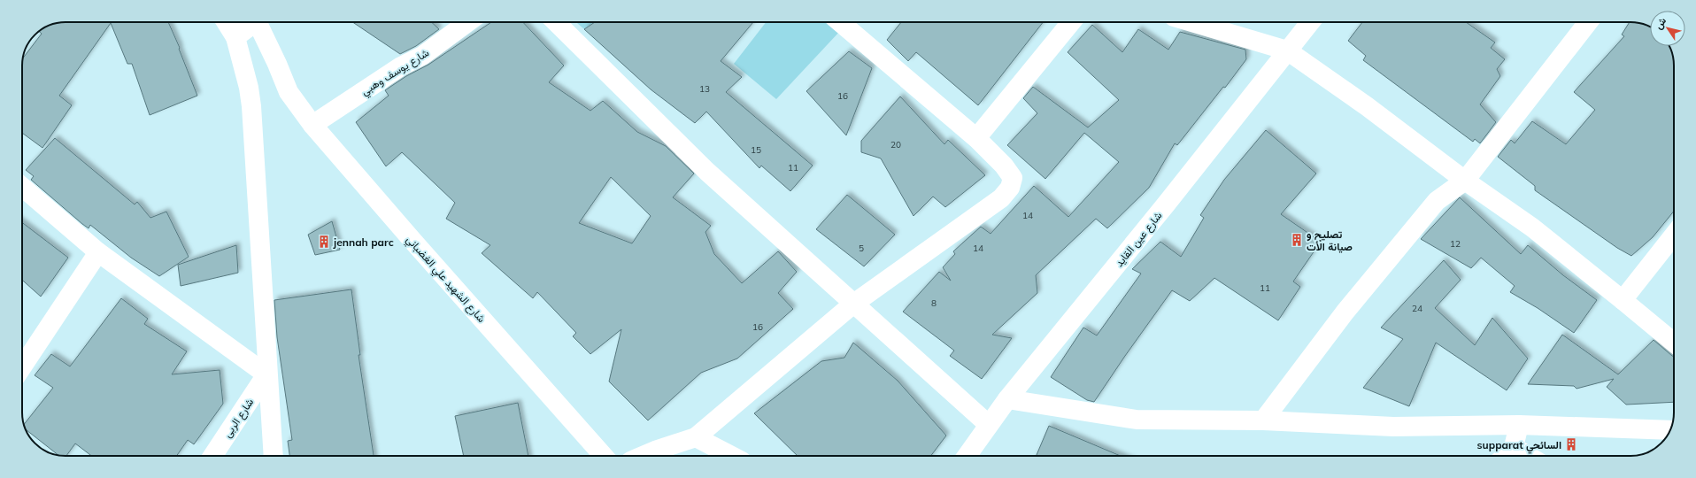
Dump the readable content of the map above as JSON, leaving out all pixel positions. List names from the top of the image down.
{
  "streets": {
    "street": [
      "شارع يوسف وهبي",
      "شارع عين القايد",
      "شارع الشهيد علي الغضباني",
      "شارع الربى"
    ]
  },
  "crossings": [
    ["شارع يوسف وهبي", "شارع الشهيد علي الغضباني"]
  ],
  "places": {
    "building": ["تصليح و صيانة الأت", "jennah parc", "supparat السائحي"]
  },
  "house_numbers": [
    "13",
    "16",
    "20",
    "15",
    "11",
    "14",
    "12",
    "5",
    "14",
    "11",
    "8",
    "24",
    "16"
  ],
  "north": "top left"
}
